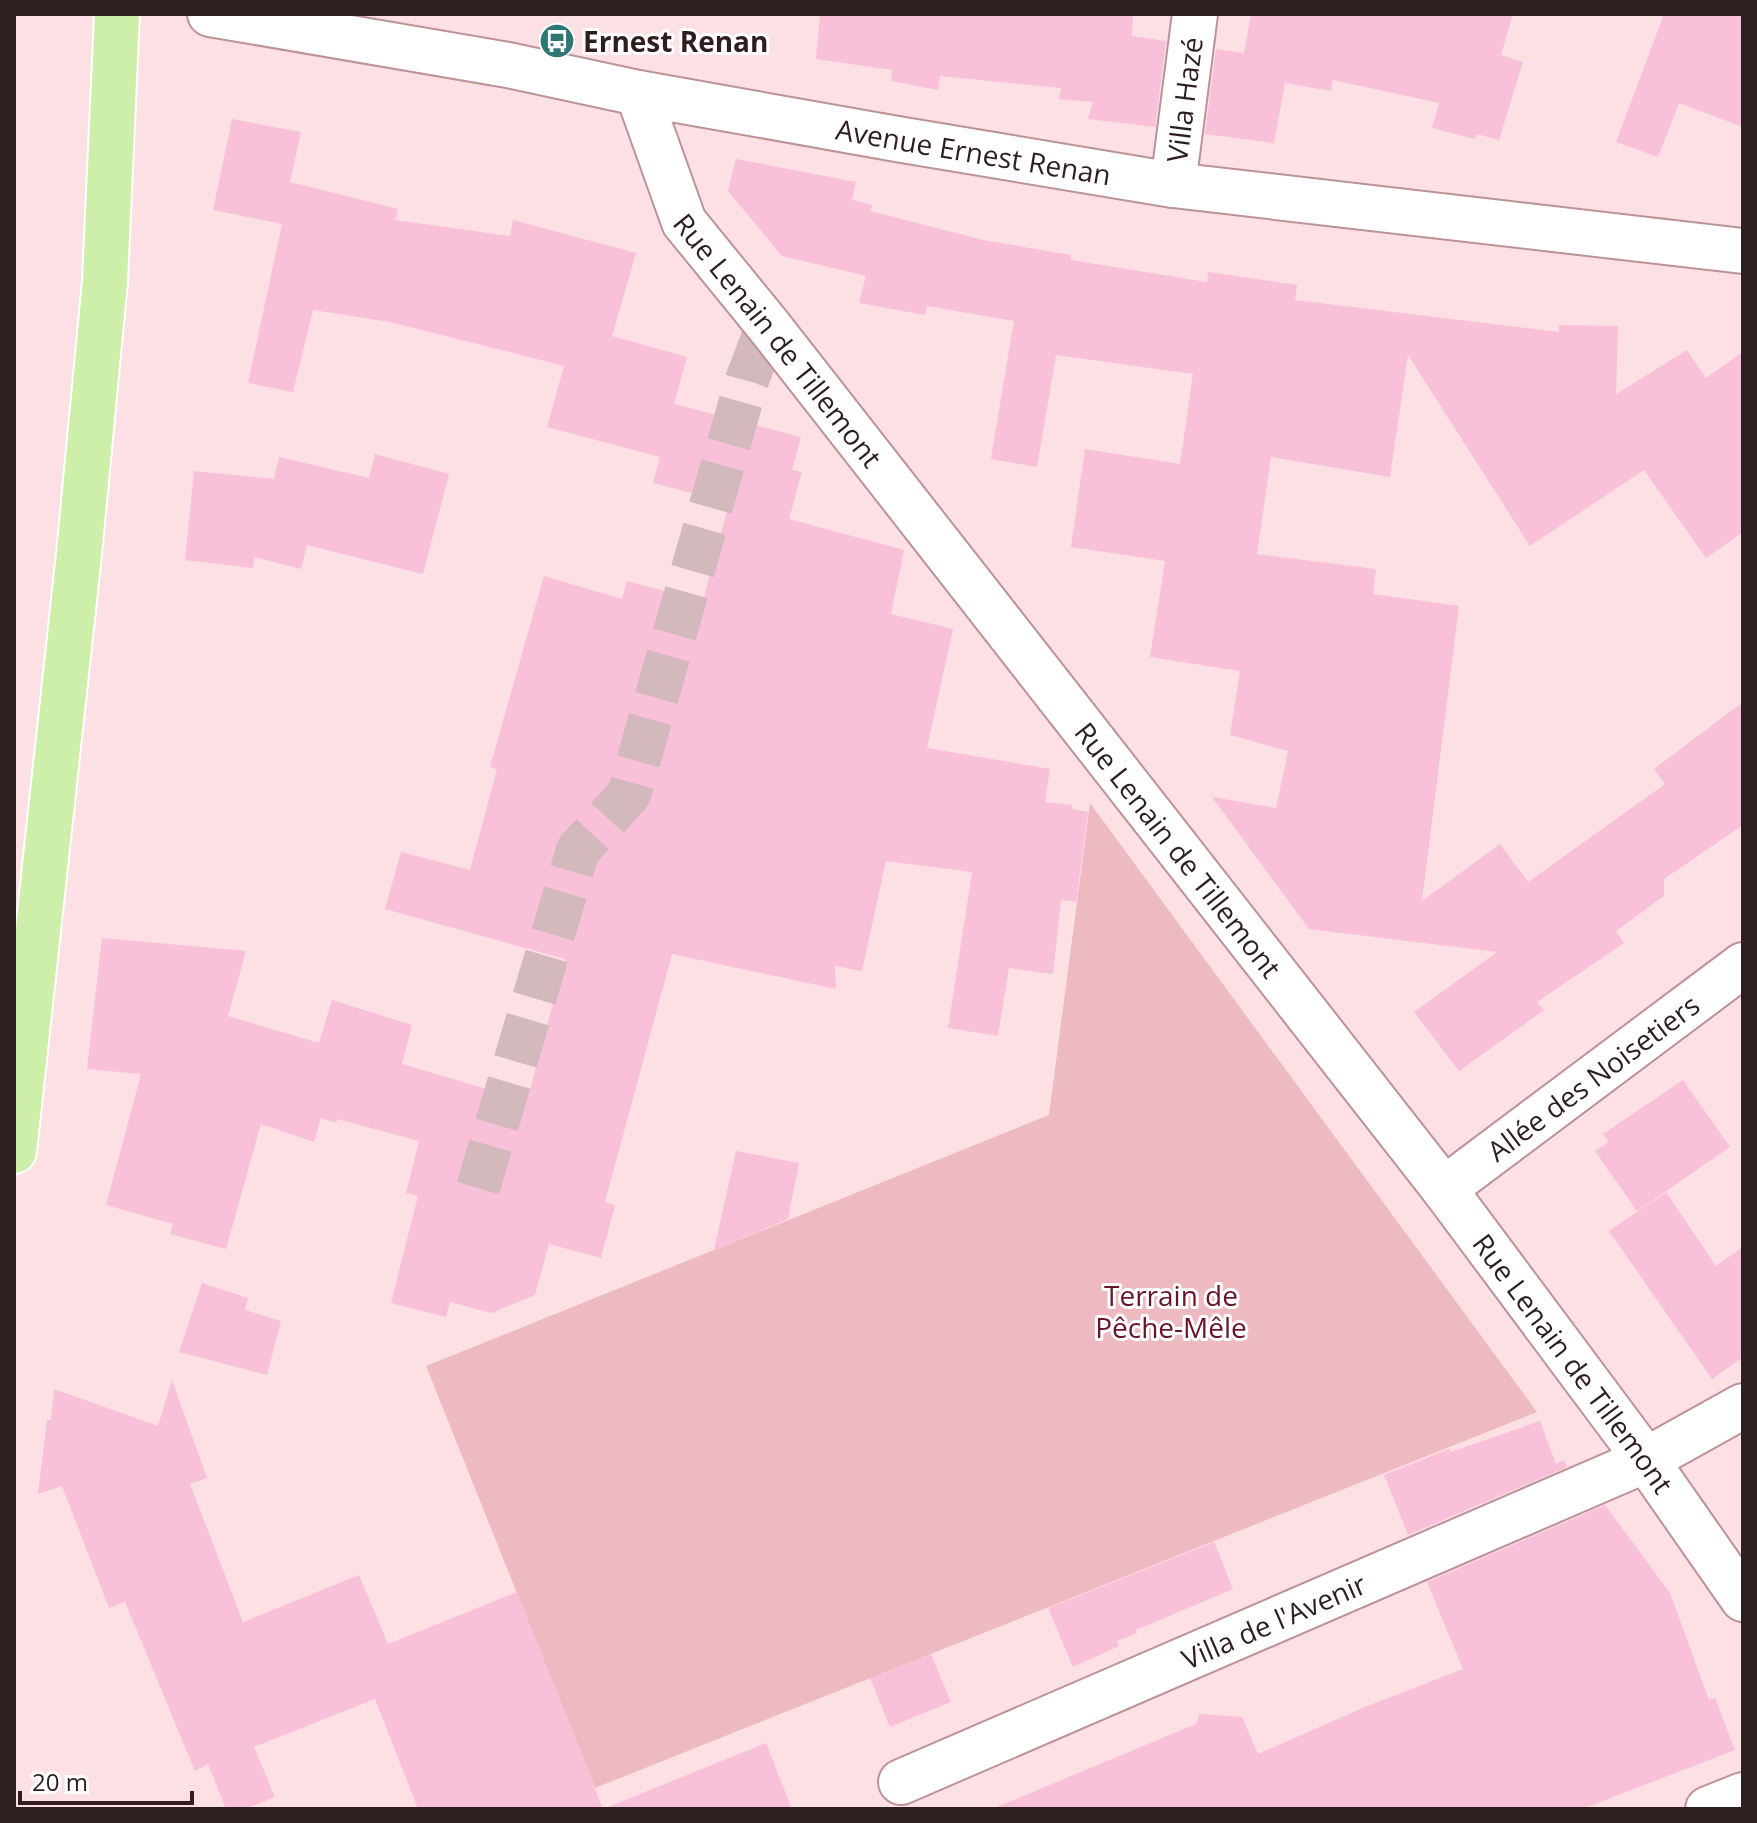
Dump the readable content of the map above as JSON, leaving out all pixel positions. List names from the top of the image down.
{
  "streets": {
    "street": [
      "Villa Hazé",
      "Avenue Ernest Renan",
      "Rue Lenain de Tillemont",
      "Allée des Noisetiers",
      "Villa de l'Avenir"
    ]
  },
  "crossings": [
    ["Villa Hazé", "Avenue Ernest Renan"],
    ["Avenue Ernest Renan", "Rue Lenain de Tillemont"],
    ["Rue Lenain de Tillemont", "Allée des Noisetiers"],
    ["Rue Lenain de Tillemont", "Villa de l'Avenir"]
  ],
  "parks": ["Terrain de Pêche-Mêle"],
  "places": {
    "bus stop": ["Ernest Renan"]
  },
  "scale_bar": "20 m"
}
